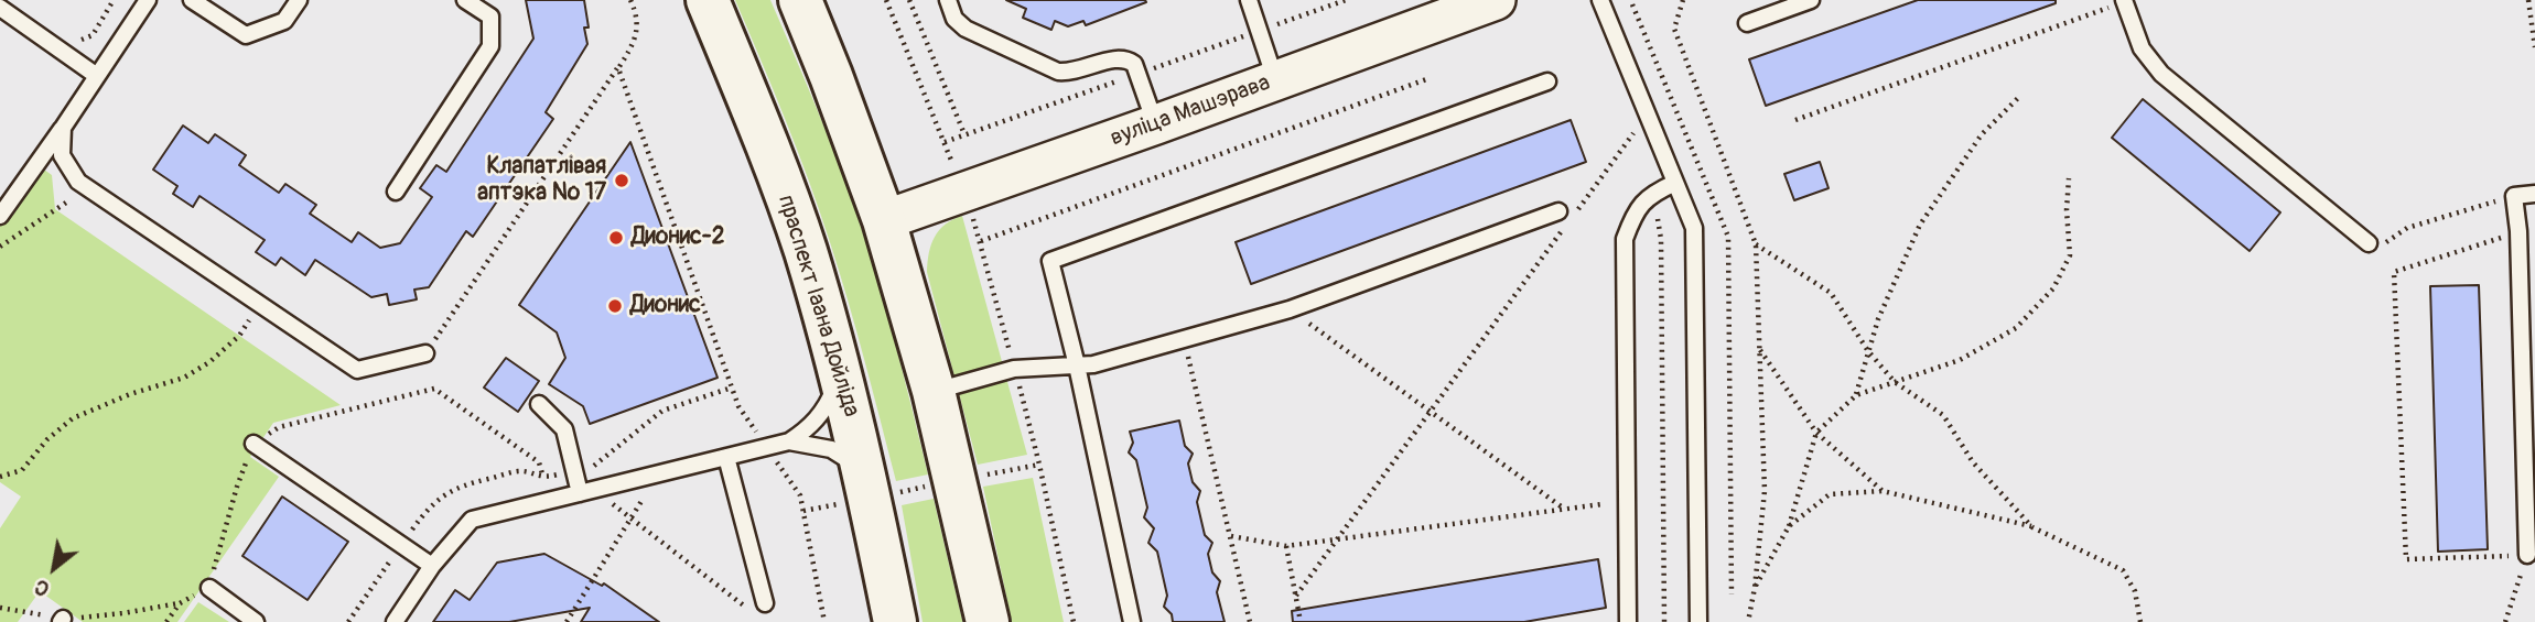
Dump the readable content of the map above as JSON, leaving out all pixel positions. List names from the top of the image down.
{
  "streets": {
    "main road": ["праспект Іаана Дойліда"],
    "street": ["вуліца Машэрава"]
  },
  "places": ["Клапатлівая аптэка № 17", "Дионис-2", "Дионис"],
  "north": "bottom left"
}
